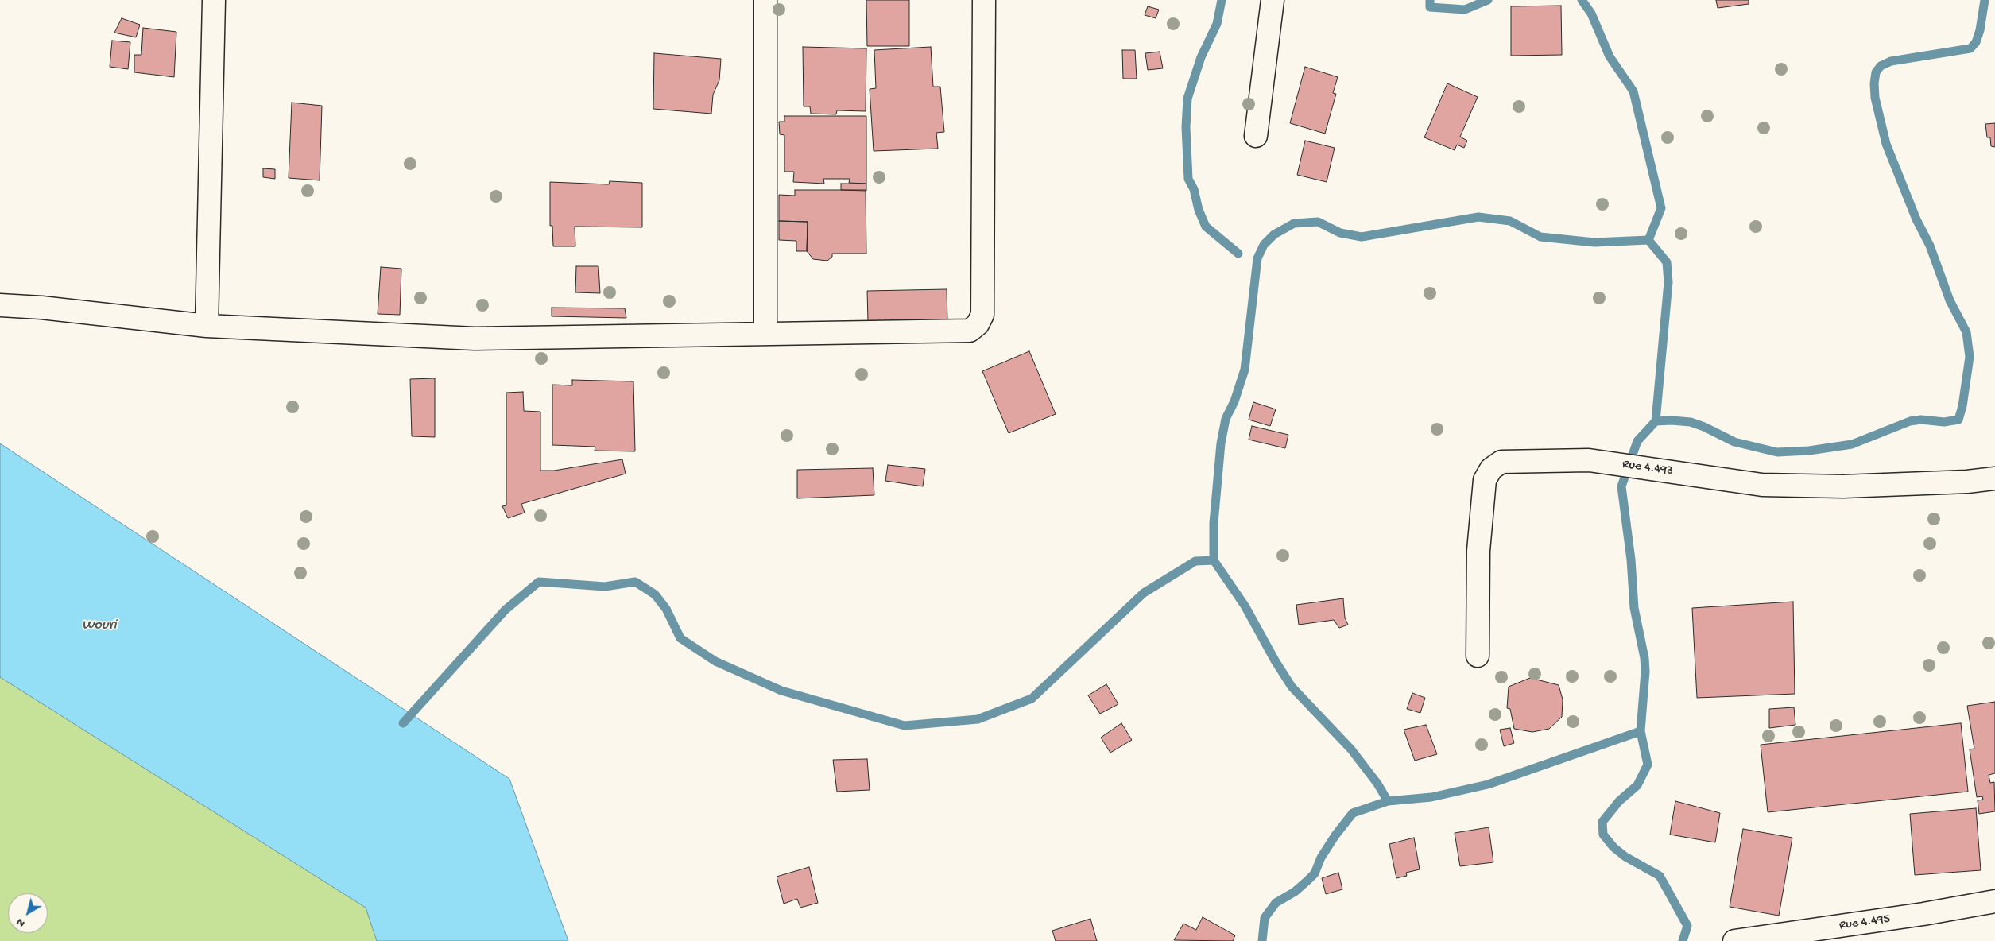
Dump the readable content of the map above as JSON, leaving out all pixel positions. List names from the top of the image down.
{
  "streets": {
    "street": ["Rue 4.493", "Rue 4.495"]
  },
  "water": ["Wouri"],
  "north": "bottom left"
}
